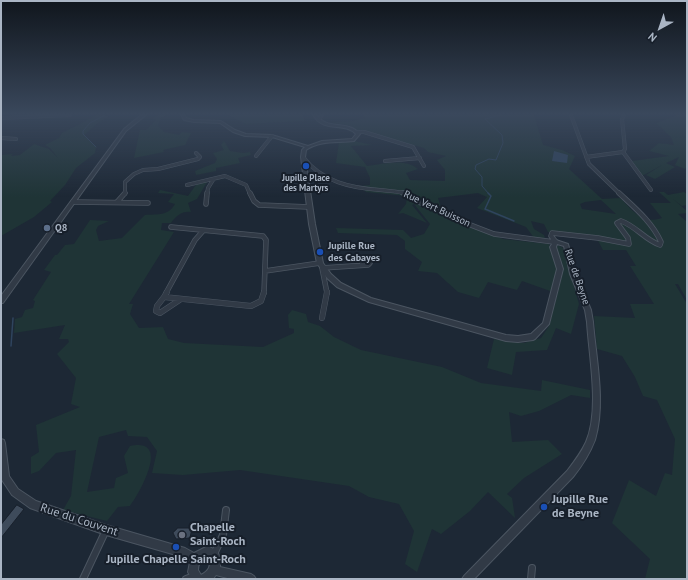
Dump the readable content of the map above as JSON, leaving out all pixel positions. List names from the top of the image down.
{
  "streets": {
    "street": ["Rue Vert Buisson", "Rue de Beyne", "Rue du Couvent"]
  },
  "crossings": [
    ["Rue Vert Buisson", "Rue de Beyne"]
  ],
  "places": [
    "Jupille Place des Martyrs",
    "Q8",
    "Jupille Rue des Cabayes",
    "Jupille Rue de Beyne",
    "Chapelle Saint-Roch",
    "Jupille Chapelle Saint-Roch"
  ],
  "north": "bottom left"
}
